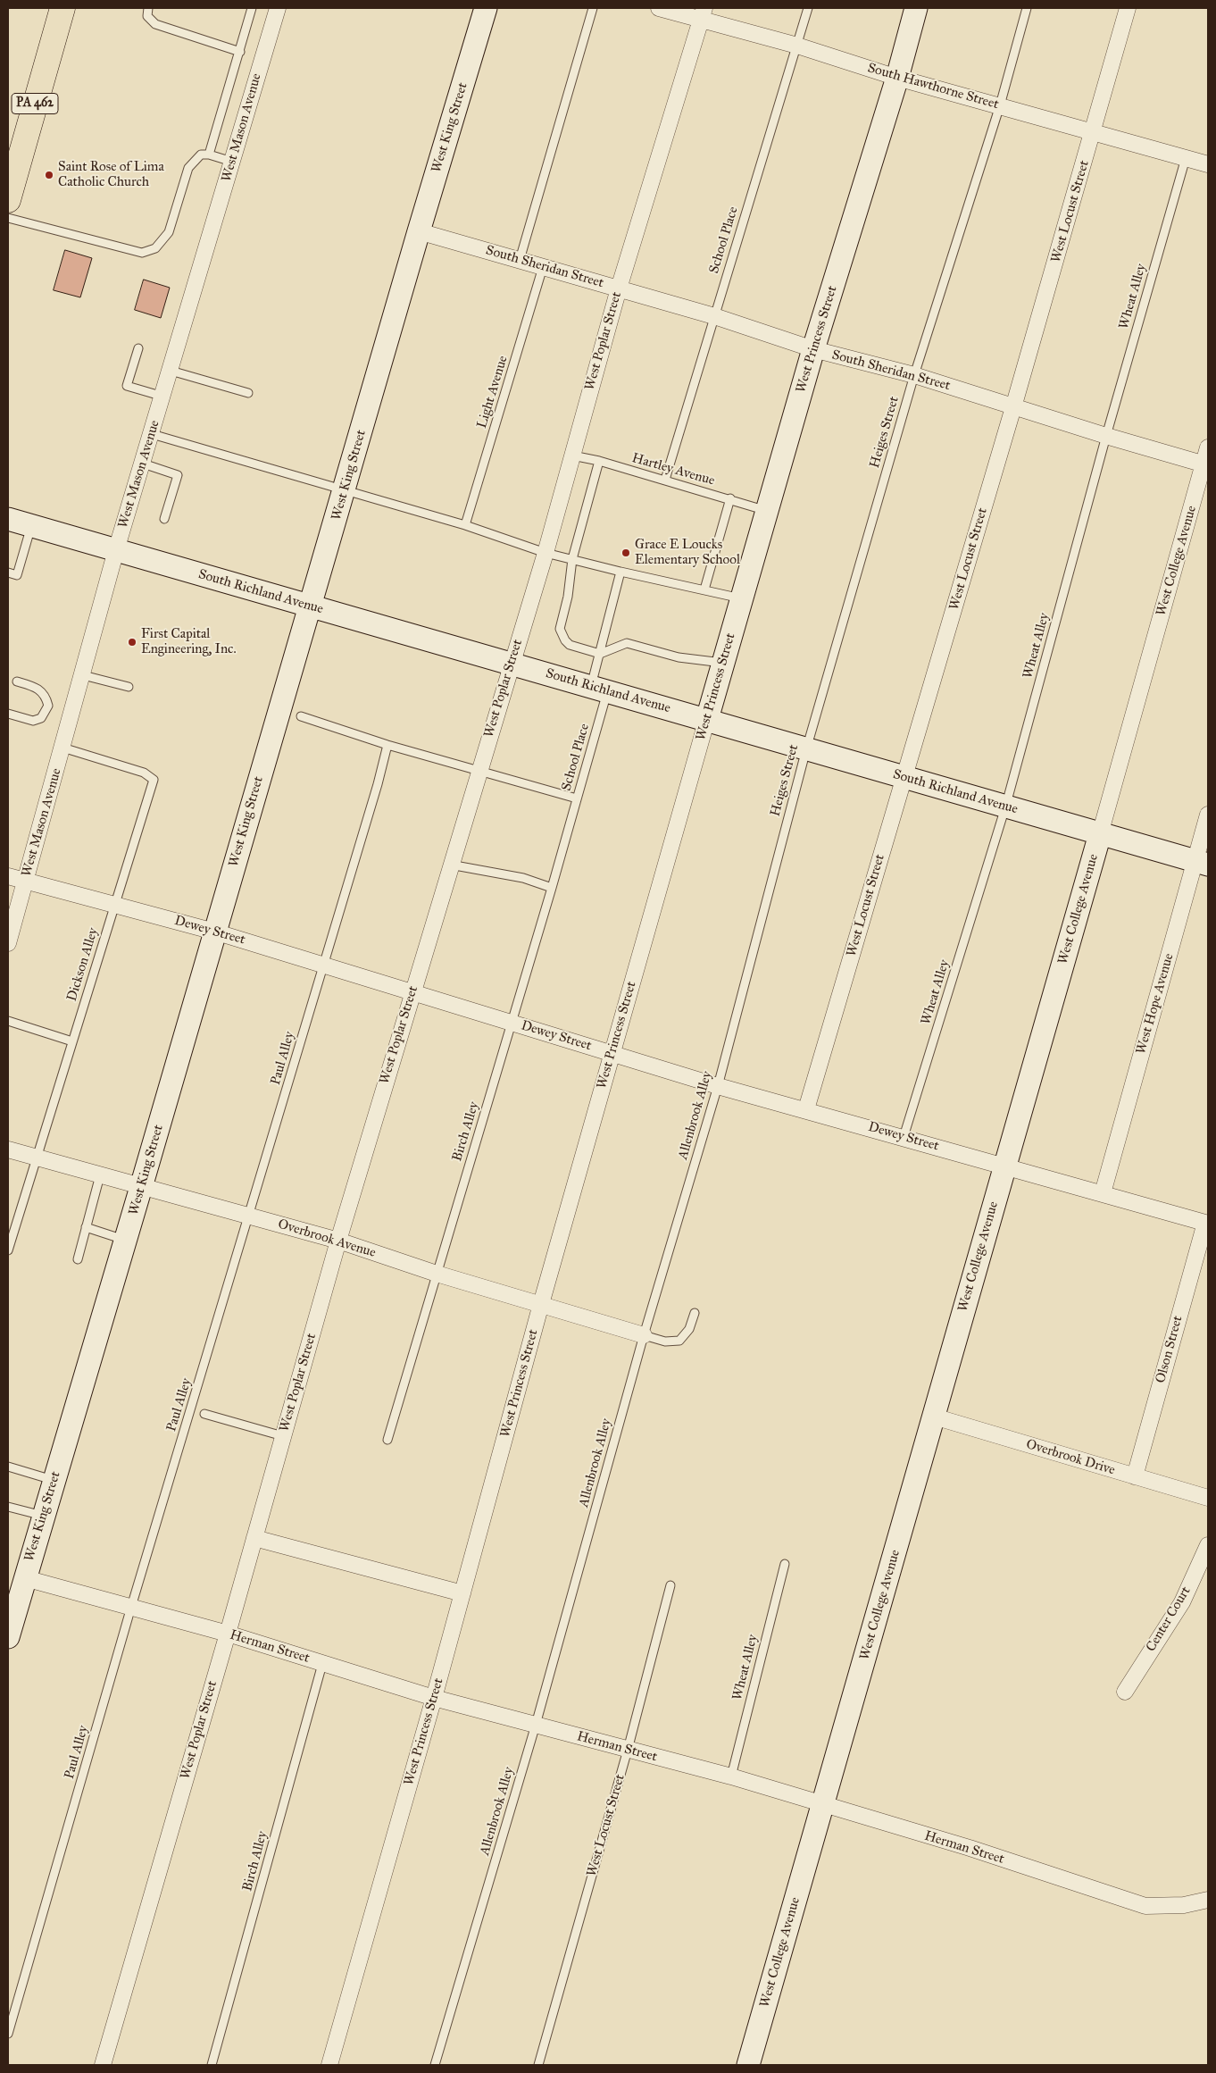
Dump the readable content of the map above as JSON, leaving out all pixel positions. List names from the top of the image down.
{
  "streets": {
    "main road": ["PA 462"],
    "street": [
      "South Hawthorne Street",
      "West Mason Avenue",
      "West King Street",
      "West Locust Street",
      "South Sheridan Street",
      "West Princess Street",
      "West Poplar Street",
      "West College Avenue",
      "South Richland Avenue",
      "Dewey Street",
      "West Hope Avenue",
      "Overbrook Avenue",
      "Olson Street",
      "Overbrook Drive",
      "Center Court",
      "Herman Street"
    ],
    "lane": [
      "School Place",
      "Wheat Alley",
      "Light Avenue",
      "Heiges Street",
      "Hartley Avenue",
      "Dickson Alley",
      "Paul Alley",
      "Allenbrook Alley",
      "Birch Alley"
    ]
  },
  "crossings": [
    ["South Hawthorne Street", "West Locust Street"],
    ["South Hawthorne Street", "School Place"],
    ["South Hawthorne Street", "Wheat Alley"],
    ["South Hawthorne Street", "West Princess Street"],
    ["South Hawthorne Street", "West Poplar Street"],
    ["South Hawthorne Street", "Heiges Street"],
    ["West Mason Avenue", "South Richland Avenue"],
    ["West Mason Avenue", "Dewey Street"],
    ["West Mason Avenue", "Dickson Alley"],
    ["West King Street", "South Sheridan Street"],
    ["West King Street", "South Richland Avenue"],
    ["West King Street", "Dewey Street"],
    ["West King Street", "Overbrook Avenue"],
    ["West King Street", "Herman Street"],
    ["West Locust Street", "South Sheridan Street"],
    ["West Locust Street", "South Richland Avenue"],
    ["West Locust Street", "Dewey Street"],
    ["West Locust Street", "Herman Street"],
    ["School Place", "South Sheridan Street"],
    ["School Place", "Hartley Avenue"],
    ["School Place", "South Richland Avenue"],
    ["School Place", "Birch Alley"],
    ["South Sheridan Street", "Wheat Alley"],
    ["South Sheridan Street", "West Princess Street"],
    ["South Sheridan Street", "West Poplar Street"],
    ["South Sheridan Street", "Light Avenue"],
    ["South Sheridan Street", "Heiges Street"],
    ["South Sheridan Street", "West College Avenue"],
    ["Wheat Alley", "South Richland Avenue"],
    ["Wheat Alley", "Dewey Street"],
    ["Wheat Alley", "Herman Street"],
    ["West Princess Street", "Hartley Avenue"],
    ["West Princess Street", "South Richland Avenue"],
    ["West Princess Street", "Dewey Street"],
    ["West Princess Street", "Overbrook Avenue"],
    ["West Princess Street", "Herman Street"],
    ["West Poplar Street", "Hartley Avenue"],
    ["West Poplar Street", "South Richland Avenue"],
    ["West Poplar Street", "Dewey Street"],
    ["West Poplar Street", "Overbrook Avenue"],
    ["West Poplar Street", "Herman Street"],
    ["Heiges Street", "South Richland Avenue"],
    ["Heiges Street", "Allenbrook Alley"],
    ["West College Avenue", "South Richland Avenue"],
    ["West College Avenue", "Dewey Street"],
    ["West College Avenue", "Overbrook Drive"],
    ["West College Avenue", "Herman Street"],
    ["South Richland Avenue", "West Hope Avenue"],
    ["Dewey Street", "Dickson Alley"],
    ["Dewey Street", "West Hope Avenue"],
    ["Dewey Street", "Paul Alley"],
    ["Dewey Street", "Allenbrook Alley"],
    ["Dewey Street", "Birch Alley"],
    ["Dewey Street", "Olson Street"],
    ["Dickson Alley", "Overbrook Avenue"],
    ["Paul Alley", "Overbrook Avenue"],
    ["Paul Alley", "Herman Street"],
    ["Allenbrook Alley", "Overbrook Avenue"],
    ["Allenbrook Alley", "Herman Street"],
    ["Birch Alley", "Overbrook Avenue"],
    ["Birch Alley", "Herman Street"],
    ["Olson Street", "Overbrook Drive"]
  ],
  "places": ["Saint Rose of Lima Catholic Church", "Grace E Loucks Elementary School", "First Capital Engineering, Inc."]
}
